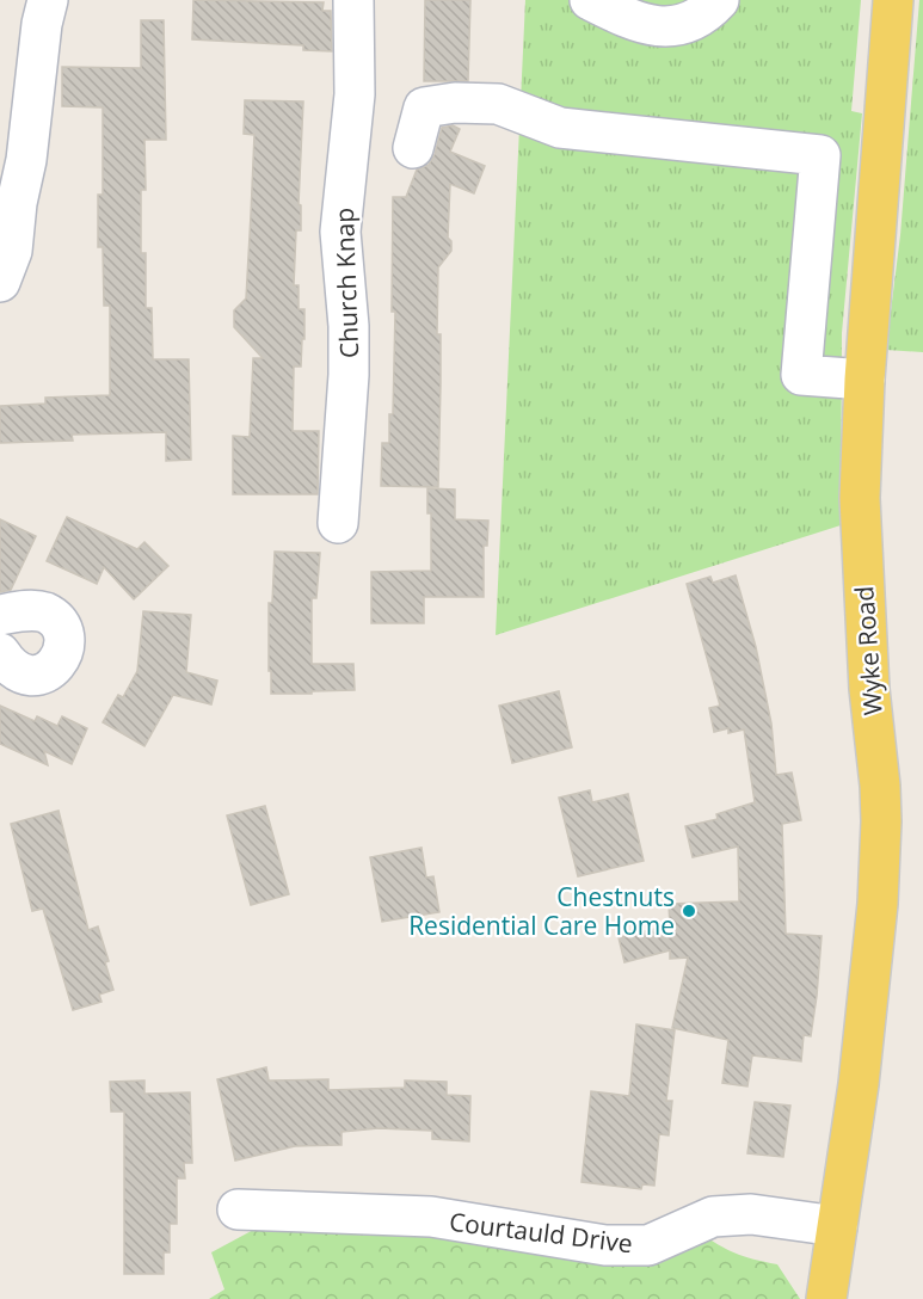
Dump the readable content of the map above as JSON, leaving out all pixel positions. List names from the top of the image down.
{
  "streets": {
    "main road": ["Wyke Road"],
    "street": ["Church Knap", "Courtauld Drive"]
  },
  "crossings": [
    ["Wyke Road", "Courtauld Drive"]
  ],
  "places": ["Chestnuts Residential Care Home"]
}
